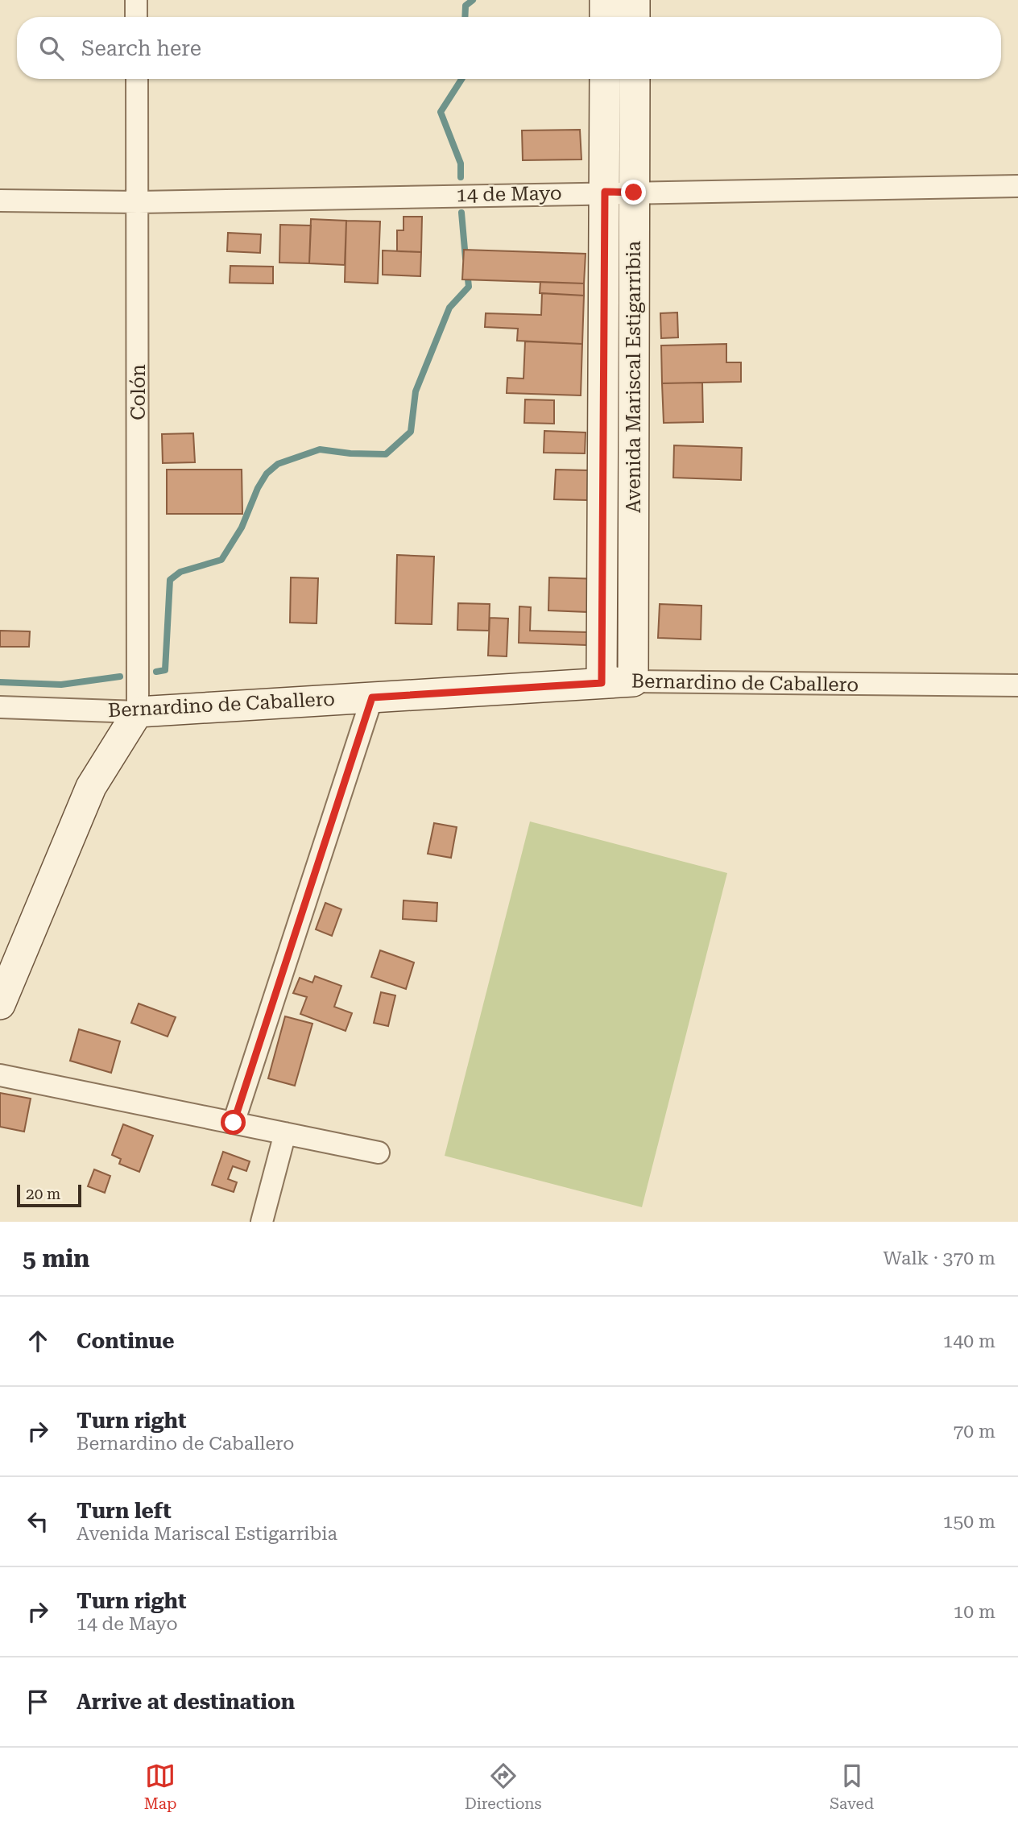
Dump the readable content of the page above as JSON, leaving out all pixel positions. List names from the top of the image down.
{
  "streets": {
    "main road": ["Avenida Mariscal Estigarribia", "Bernardino de Caballero"],
    "street": ["14 de Mayo", "Colón"]
  },
  "crossings": [
    ["14 de Mayo", "Avenida Mariscal Estigarribia"],
    ["14 de Mayo", "Colón"],
    ["Avenida Mariscal Estigarribia", "Bernardino de Caballero"],
    ["Colón", "Bernardino de Caballero"]
  ],
  "scale_bar": "20 m",
  "page": {
    "search": "Search here",
    "scale": "20 m",
    "heading": ["5 min", "Walk · 370 m"],
    "list": [
      ["Continue", "140 m"],
      ["Turn right", "Bernardino de Caballero", "70 m"],
      ["Turn left", "Avenida Mariscal Estigarribia", "150 m"],
      ["Turn right", "14 de Mayo", "10 m"],
      "Arrive at destination"
    ],
    "nav": ["Map", "Directions", "Saved"]
  }
}
